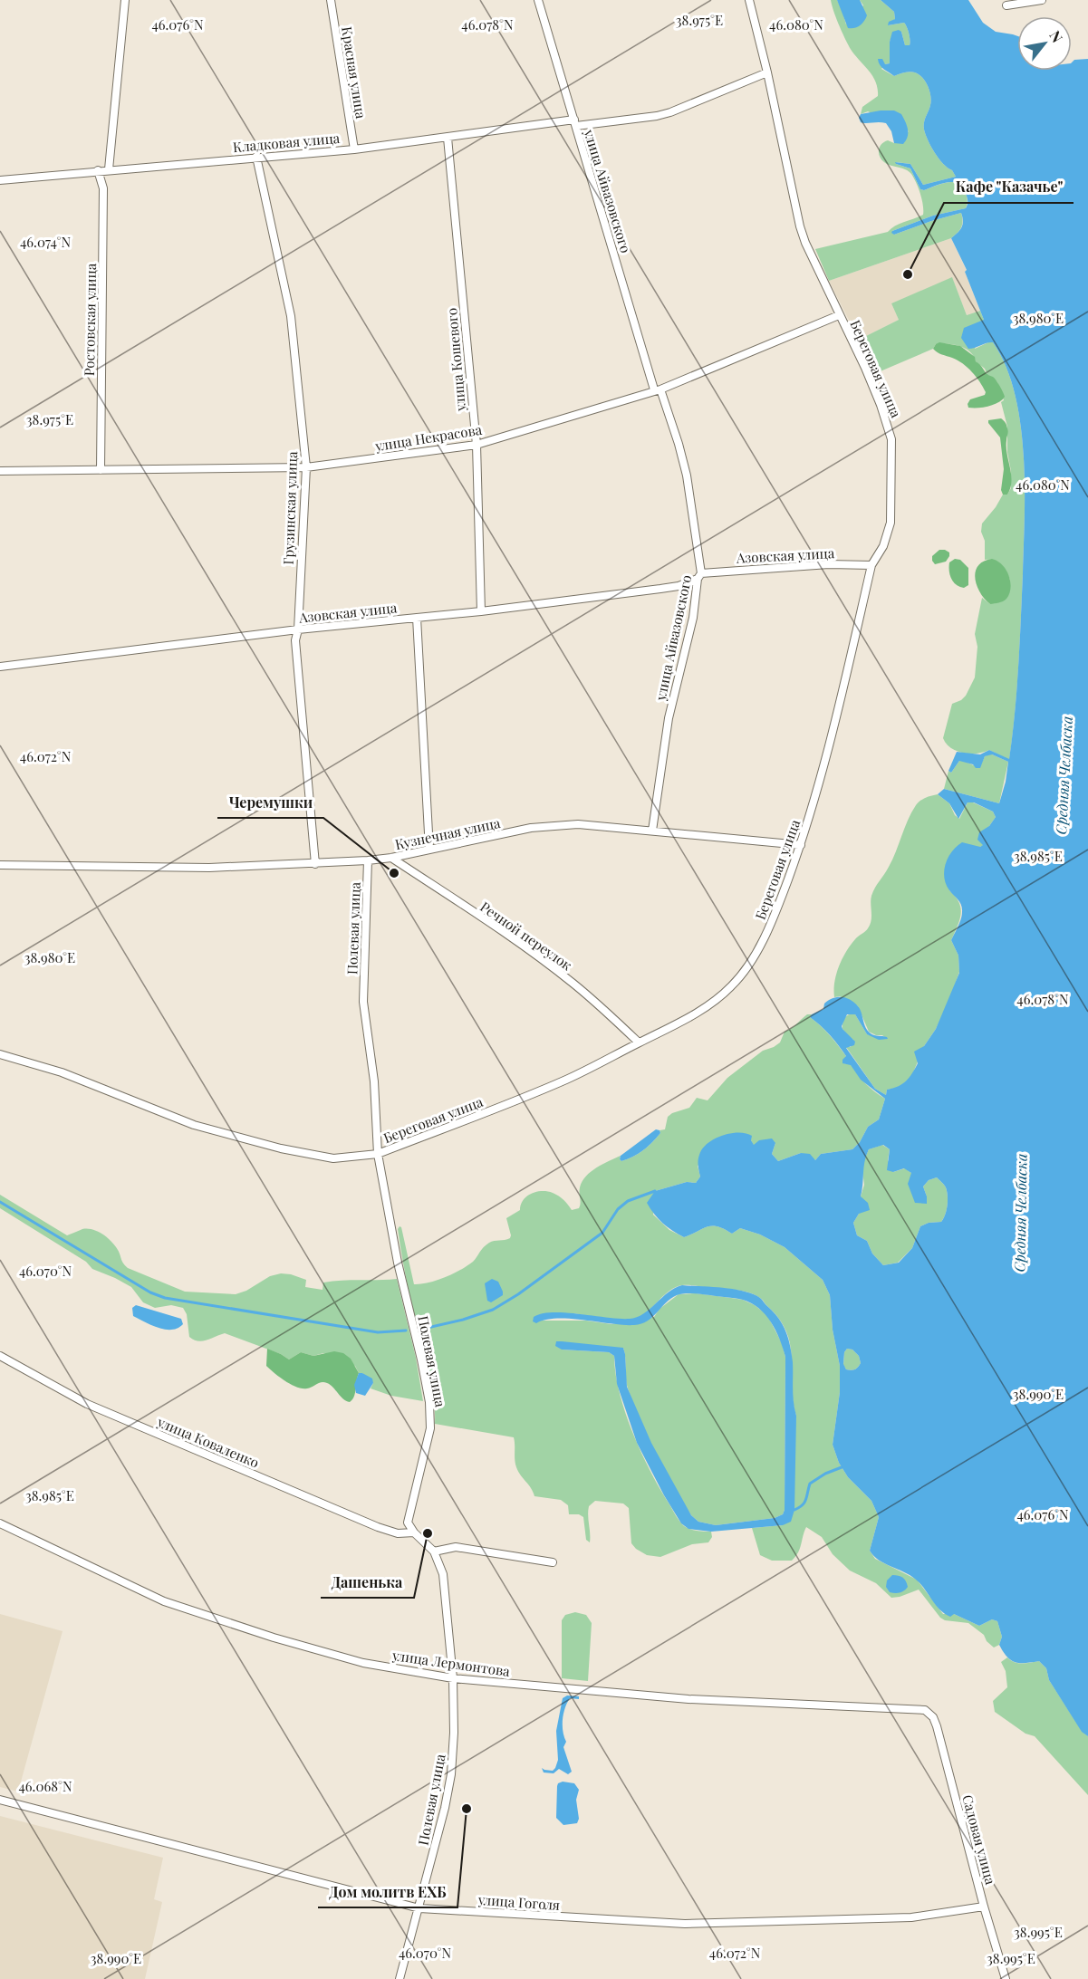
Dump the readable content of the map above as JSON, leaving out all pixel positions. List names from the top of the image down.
{
  "streets": {
    "street": [
      "Красная улица",
      "Кладковая улица",
      "улица Айвазовского",
      "Ростовская улица",
      "улица Кошевого",
      "Береговая улица",
      "улица Некрасова",
      "Грузинская улица",
      "Азовская улица",
      "Кузнечная улица",
      "Полевая улица",
      "Речной переулок",
      "улица Коваленко",
      "улица Лермонтова",
      "Садовая улица",
      "улица Гоголя"
    ]
  },
  "crossings": [
    ["Красная улица", "Кладковая улица"],
    ["Кладковая улица", "улица Айвазовского"],
    ["Кладковая улица", "Ростовская улица"],
    ["Кладковая улица", "улица Кошевого"],
    ["Кладковая улица", "Береговая улица"],
    ["Кладковая улица", "Грузинская улица"],
    ["улица Айвазовского", "улица Некрасова"],
    ["улица Айвазовского", "Азовская улица"],
    ["улица Айвазовского", "Кузнечная улица"],
    ["Ростовская улица", "улица Некрасова"],
    ["улица Кошевого", "улица Некрасова"],
    ["улица Кошевого", "Азовская улица"],
    ["Береговая улица", "улица Некрасова"],
    ["Береговая улица", "Азовская улица"],
    ["Береговая улица", "Кузнечная улица"],
    ["Береговая улица", "Полевая улица"],
    ["Береговая улица", "Речной переулок"],
    ["улица Некрасова", "Грузинская улица"],
    ["Грузинская улица", "Азовская улица"],
    ["Грузинская улица", "Кузнечная улица"],
    ["Кузнечная улица", "Полевая улица"],
    ["Кузнечная улица", "Речной переулок"],
    ["Полевая улица", "улица Коваленко"],
    ["Полевая улица", "улица Лермонтова"],
    ["Полевая улица", "улица Гоголя"],
    ["улица Лермонтова", "Садовая улица"],
    ["Садовая улица", "улица Гоголя"]
  ],
  "water": ["Средняя Челбаска"],
  "places": [
    "Кафе \"Казачье\"",
    "Черемушки",
    "Дашенька",
    "Дом молитв ЕХБ"
  ],
  "north": "top right",
  "coordinates": [
    "38.975°E",
    "46.080°N",
    "46.076°N",
    "46.078°N",
    "46.074°N",
    "38.980°E",
    "46.072°N",
    "38.985°E",
    "46.070°N",
    "38.990°E",
    "46.068°N",
    "38.995°E"
  ]
}
